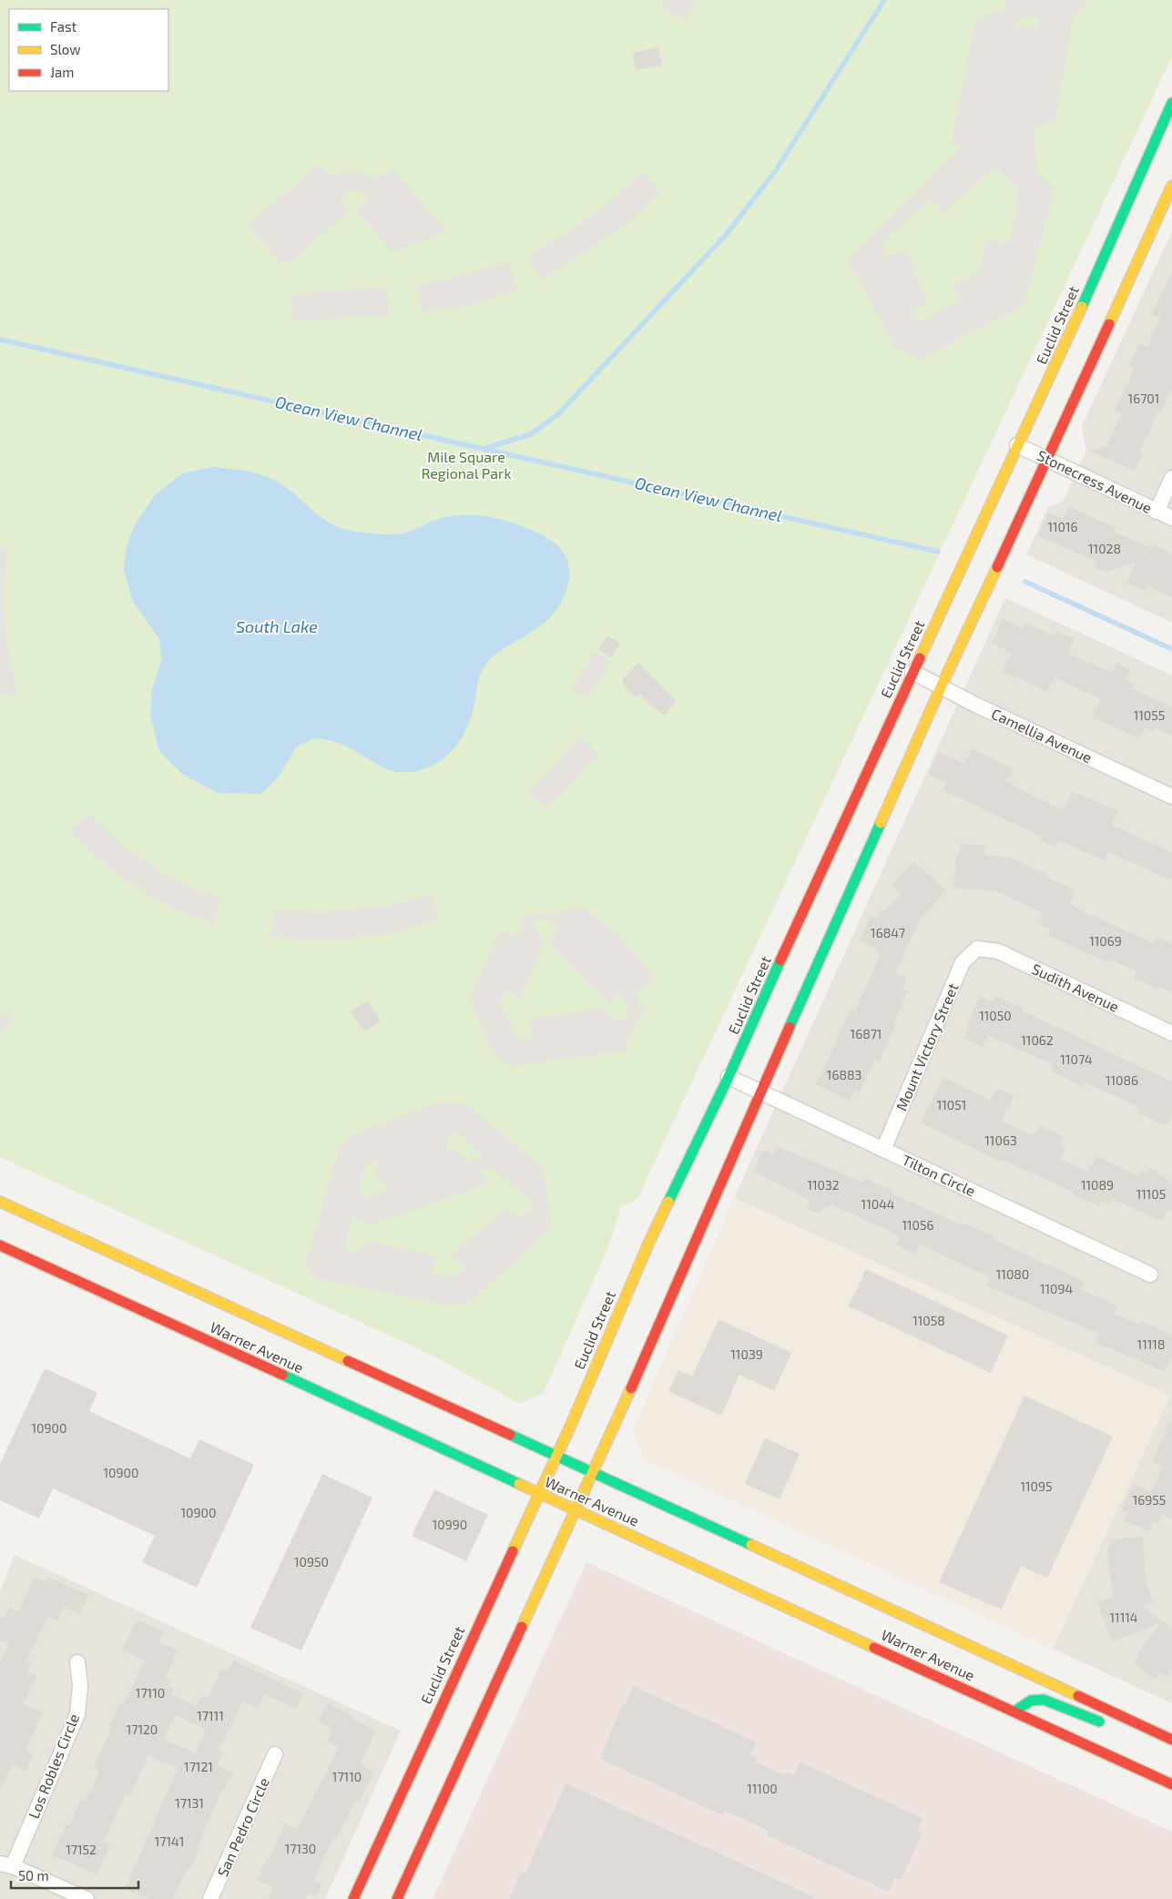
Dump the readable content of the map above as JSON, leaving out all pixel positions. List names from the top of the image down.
{
  "streets": {
    "main road": ["Euclid Street", "Warner Avenue"],
    "street": [
      "Stonecress Avenue",
      "Camellia Avenue",
      "Sudith Avenue",
      "Mount Victory Street",
      "Tilton Circle",
      "Los Robles Circle",
      "San Pedro Circle"
    ]
  },
  "crossings": [
    ["Euclid Street", "Stonecress Avenue"],
    ["Euclid Street", "Camellia Avenue"],
    ["Euclid Street", "Tilton Circle"],
    ["Euclid Street", "Warner Avenue"],
    ["Sudith Avenue", "Mount Victory Street"],
    ["Mount Victory Street", "Tilton Circle"]
  ],
  "water": ["Ocean View Channel", "South Lake"],
  "parks": ["Mile Square Regional Park"],
  "house_numbers": [
    "16701",
    "11016",
    "11028",
    "11055",
    "16847",
    "11069",
    "11050",
    "16871",
    "11062",
    "11074",
    "16883",
    "11086",
    "11051",
    "11063",
    "11032",
    "11089",
    "11105",
    "11044",
    "11056",
    "11080",
    "11094",
    "11058",
    "11118",
    "11039",
    "10900",
    "10900",
    "11095",
    "16955",
    "10900",
    "10990",
    "10950",
    "11114",
    "17110",
    "17111",
    "17120",
    "17121",
    "17110",
    "11100",
    "17131",
    "17141",
    "17130",
    "17152"
  ],
  "legend": ["Fast", "Slow", "Jam"],
  "scale_bar": "50 m"
}
